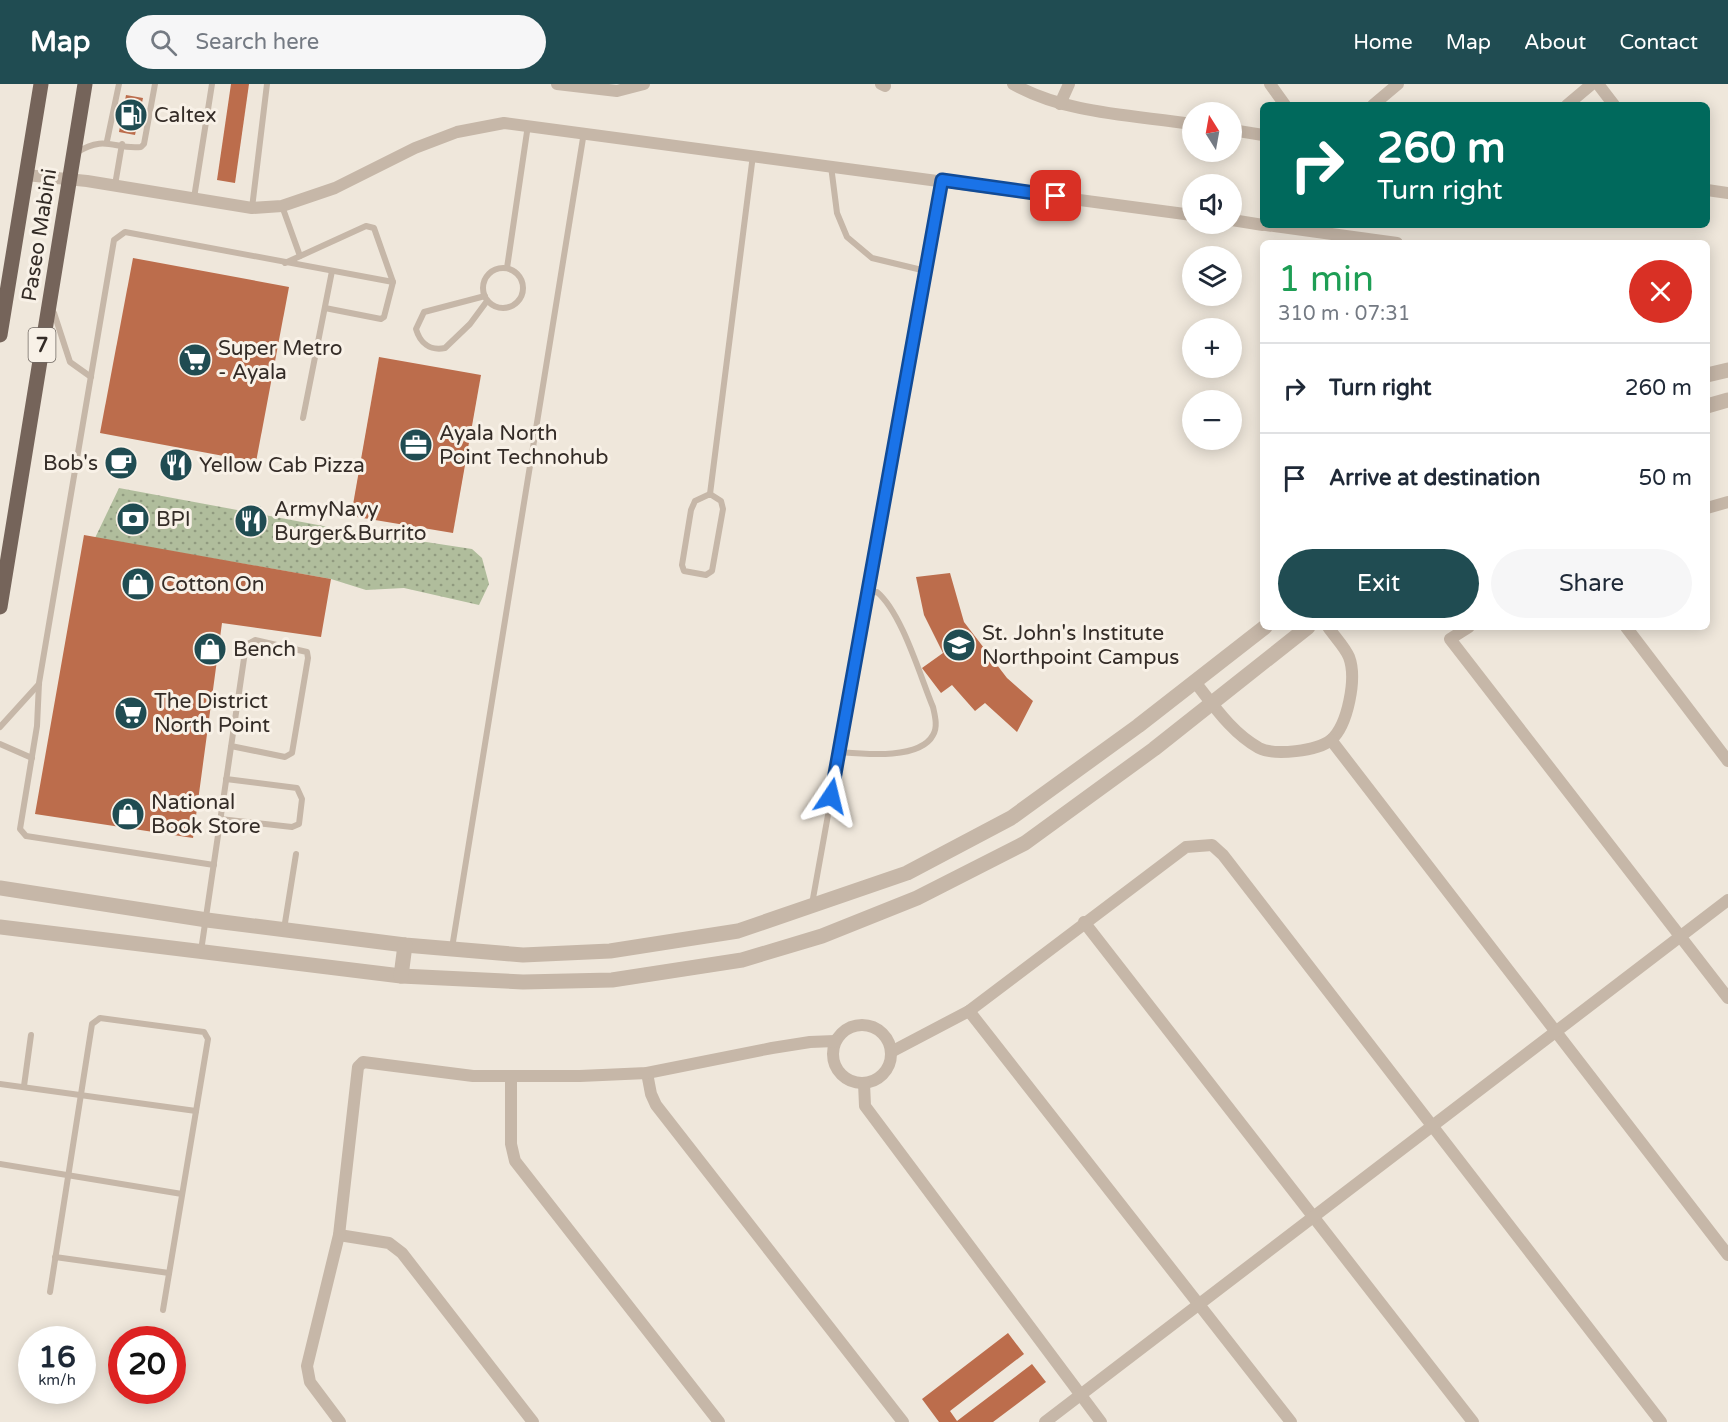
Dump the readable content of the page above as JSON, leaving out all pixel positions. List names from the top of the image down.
{
  "streets": {
    "main road": ["Paseo Mabini", "7"]
  },
  "places": {
    "fuel station": ["Caltex"],
    "supermarket": ["Super Metro - Ayala", "The District North Point"],
    "office": ["Ayala North Point Technohub"],
    "cafe": ["Bob's"],
    "restaurant": ["Yellow Cab Pizza", "ArmyNavy Burger&Burrito"],
    "bank": ["BPI"],
    "shop": ["Cotton On", "Bench", "National Book Store"],
    "school or university": ["St. John's Institute Northpoint Campus"]
  },
  "north": "top",
  "page": {
    "header": "Map",
    "search": "Search here",
    "nav": [
      "Home",
      "Map",
      "About",
      "Contact"
    ],
    "map_buttons": ["+", "−"],
    "turn": ["260 m", "Turn right"],
    "heading": ["1 min", "310 m · 07:31"],
    "list": [
      {
        "name": "Turn right",
        "value": "260 m"
      },
      {
        "name": "Arrive at destination",
        "value": "50 m"
      }
    ],
    "buttons": ["Exit", "Share"],
    "speed": "16 km/h",
    "limit": "20"
  }
}
